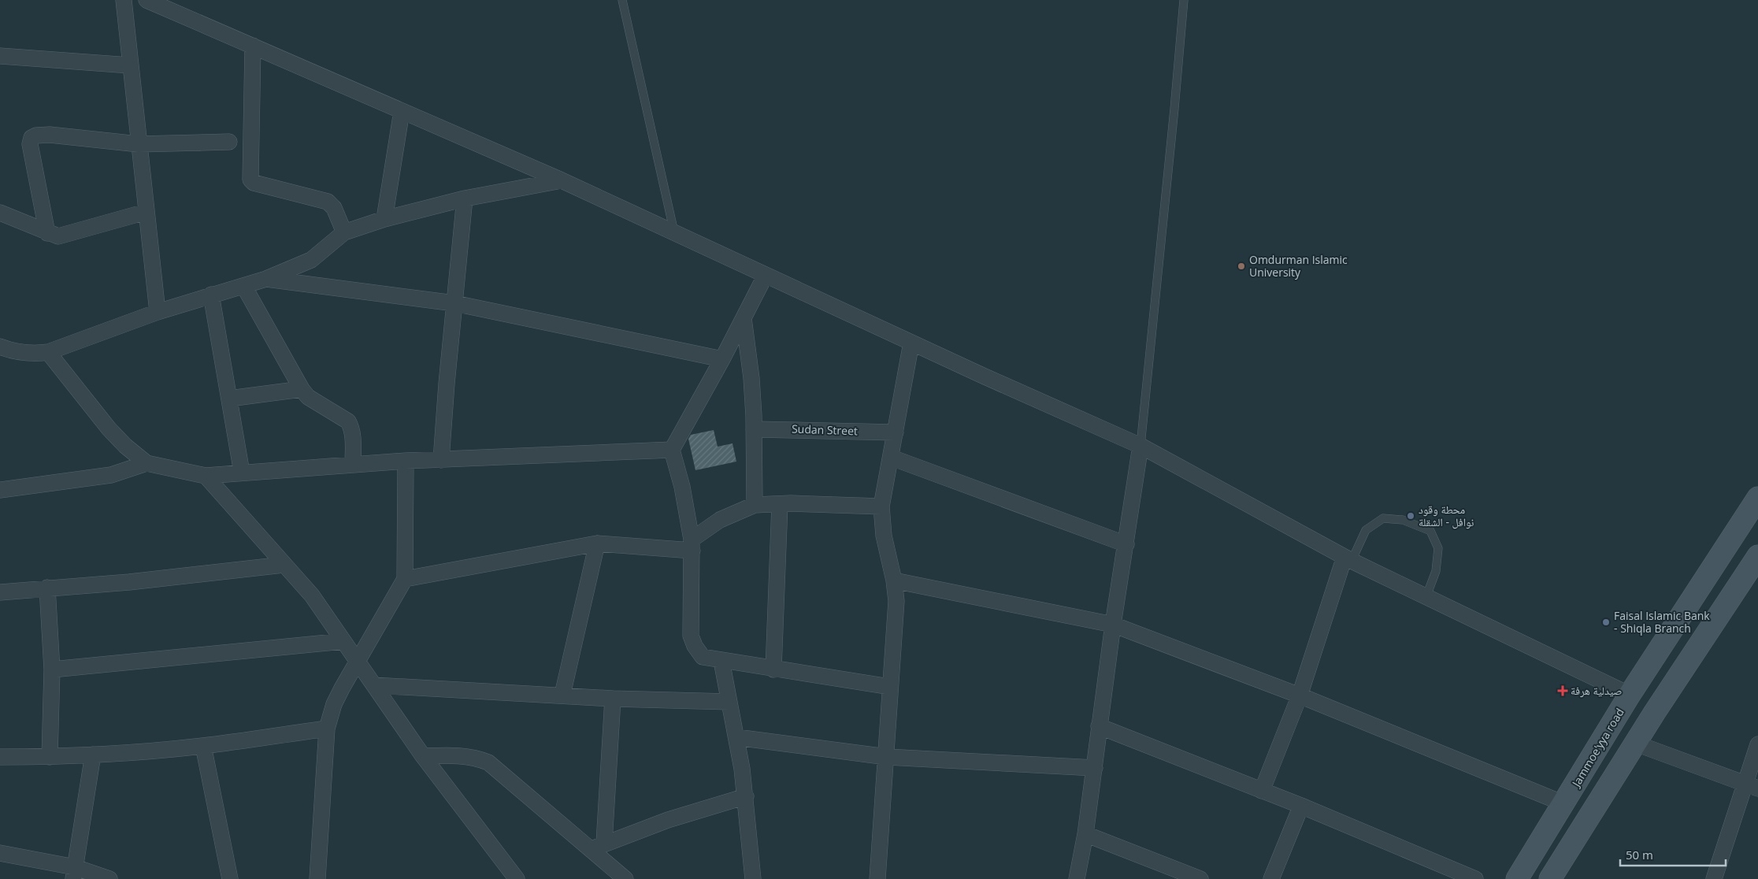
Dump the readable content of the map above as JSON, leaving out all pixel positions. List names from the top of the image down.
{
  "streets": {
    "main road": ["Jammoe'yya road"],
    "street": ["Sudan Street"]
  },
  "places": {
    "other": ["Omdurman Islamic University", "محطة وقود نوافل - الشقلة", "Faisal Islamic Bank - Shiqla Branch"],
    "health": ["صيدلية هرفة"]
  },
  "scale_bar": "50 m"
}
